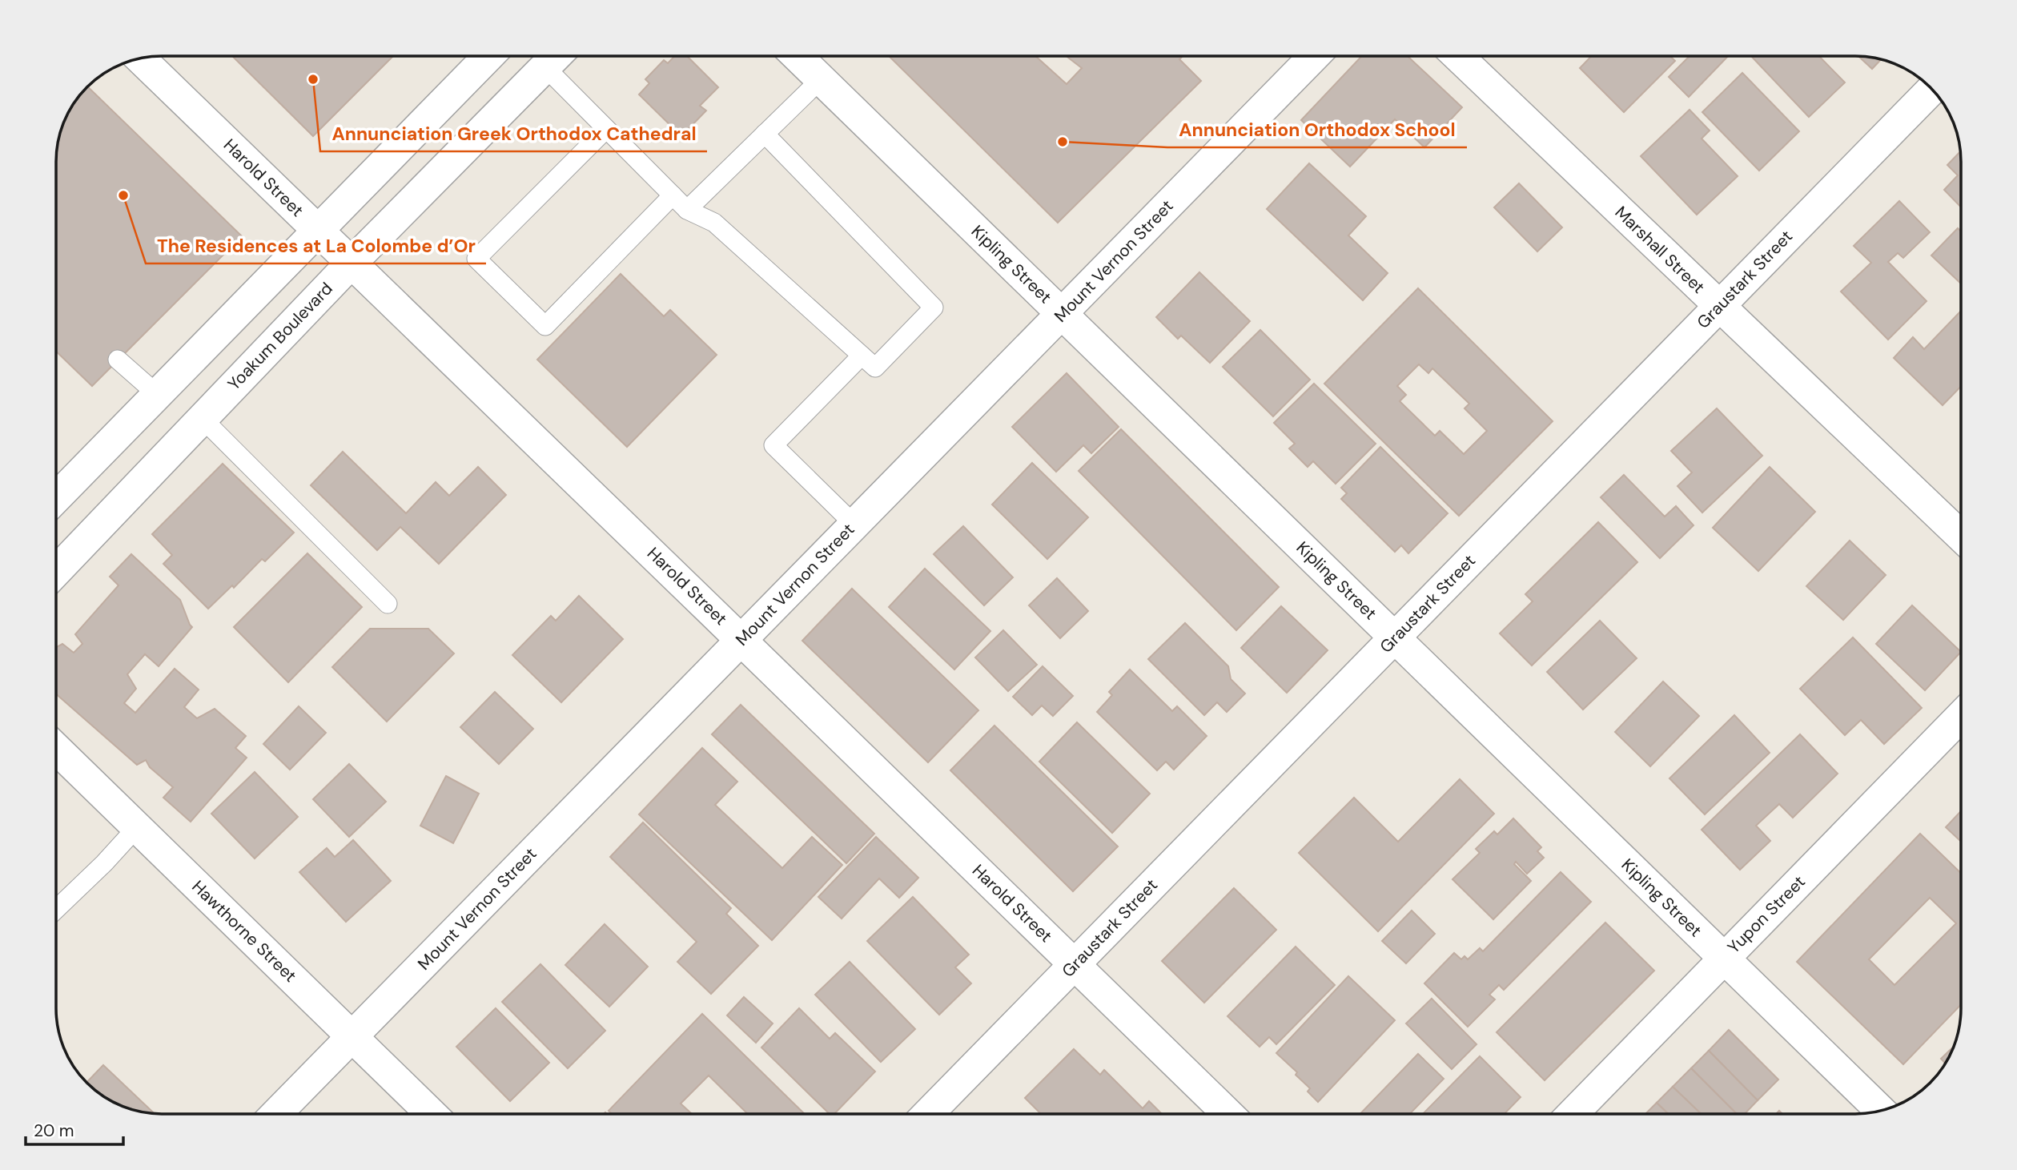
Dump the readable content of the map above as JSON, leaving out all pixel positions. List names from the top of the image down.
{
  "streets": {
    "street": [
      "Harold Street",
      "Marshall Street",
      "Mount Vernon Street",
      "Kipling Street",
      "Graustark Street",
      "Yoakum Boulevard",
      "Yupon Street",
      "Hawthorne Street"
    ]
  },
  "crossings": [
    ["Harold Street", "Mount Vernon Street"],
    ["Harold Street", "Graustark Street"],
    ["Harold Street", "Yoakum Boulevard"],
    ["Marshall Street", "Graustark Street"],
    ["Mount Vernon Street", "Kipling Street"],
    ["Mount Vernon Street", "Hawthorne Street"],
    ["Kipling Street", "Graustark Street"],
    ["Kipling Street", "Yupon Street"]
  ],
  "places": ["Annunciation Greek Orthodox Cathedral", "Annunciation Orthodox School", "The Residences at La Colombe d’Or"],
  "scale_bar": "20 m"
}
